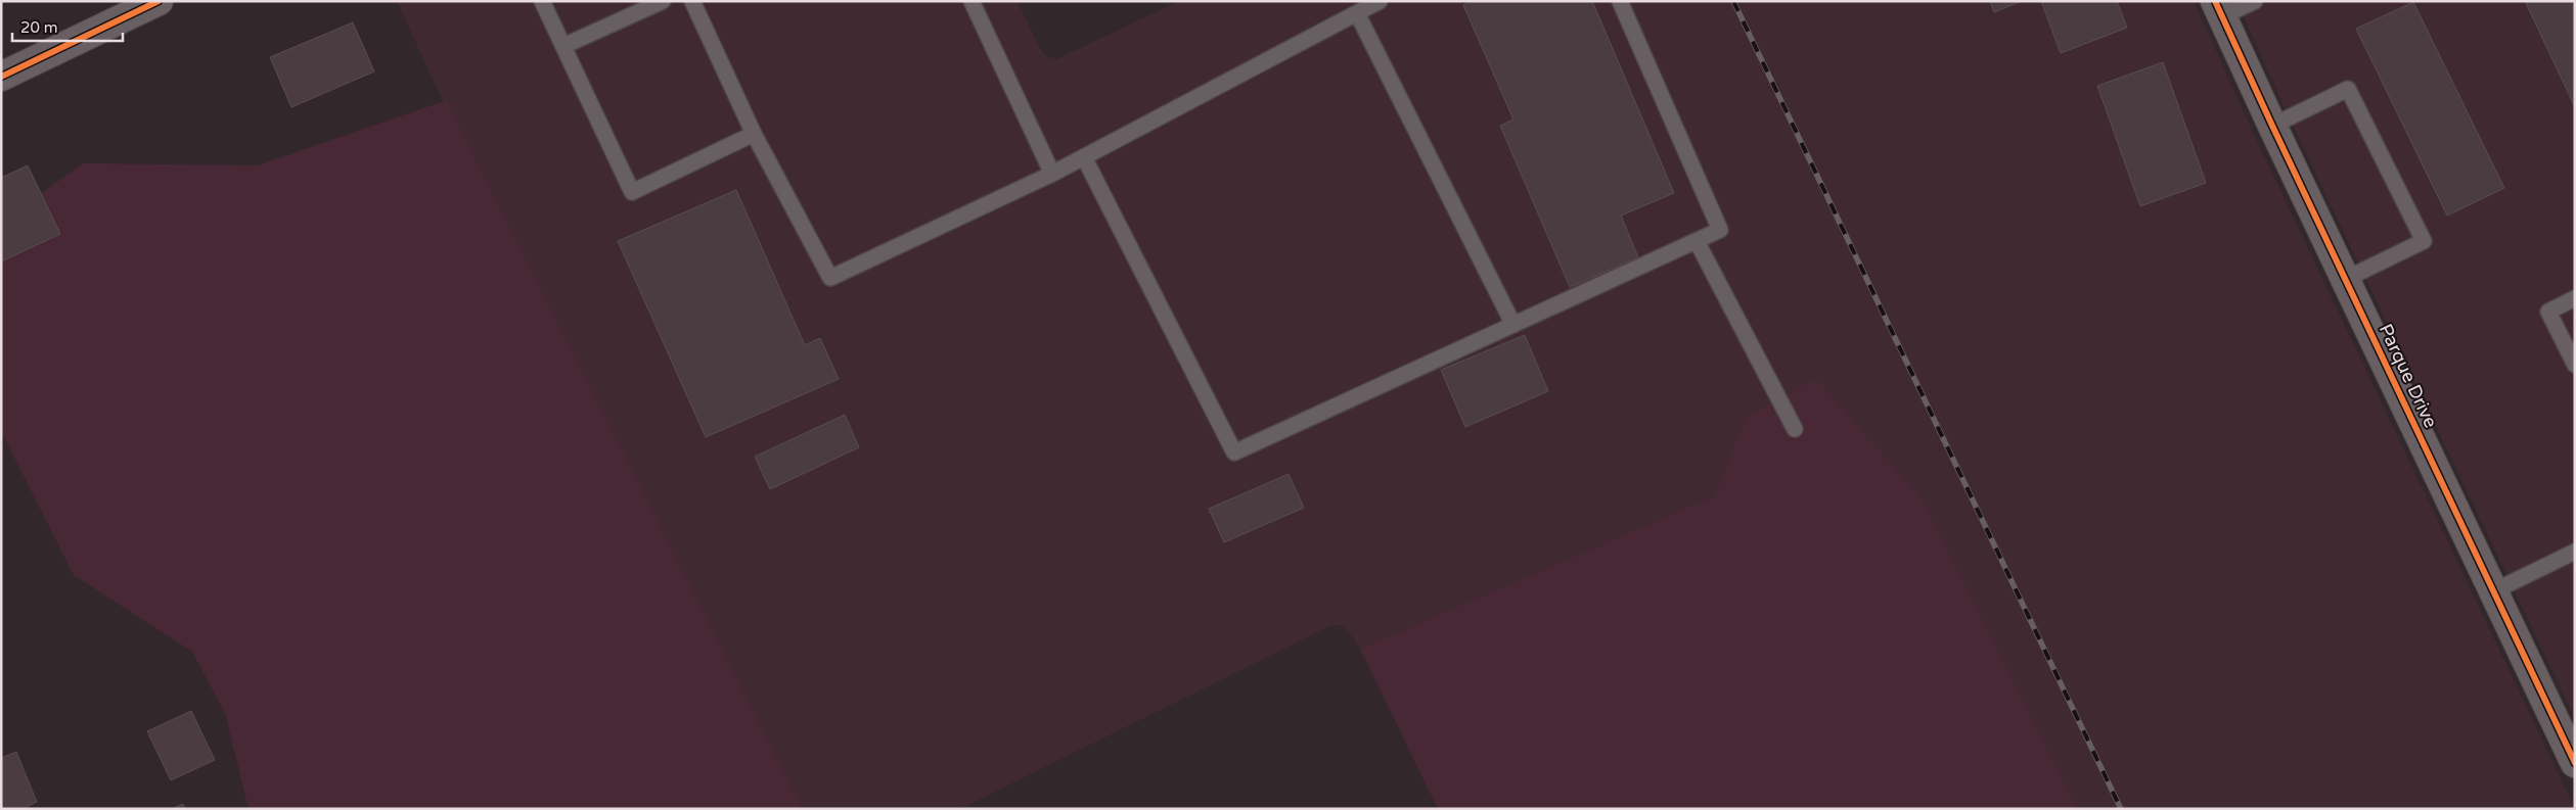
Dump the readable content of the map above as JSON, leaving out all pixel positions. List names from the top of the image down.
{
  "streets": {
    "street": ["Parque Drive"]
  },
  "scale_bar": "20 m"
}
